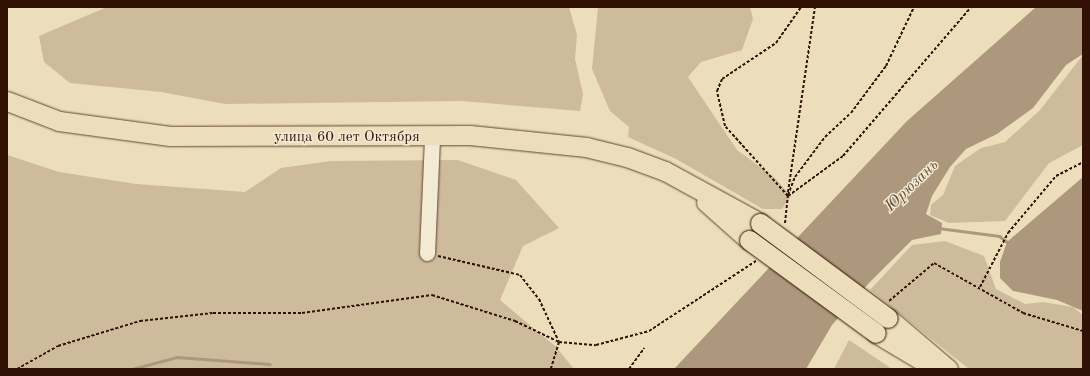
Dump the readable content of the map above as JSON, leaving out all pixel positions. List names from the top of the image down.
{
  "streets": {
    "main road": ["улица 60 лет Октября"]
  },
  "water": ["Юрюзань"]
}
